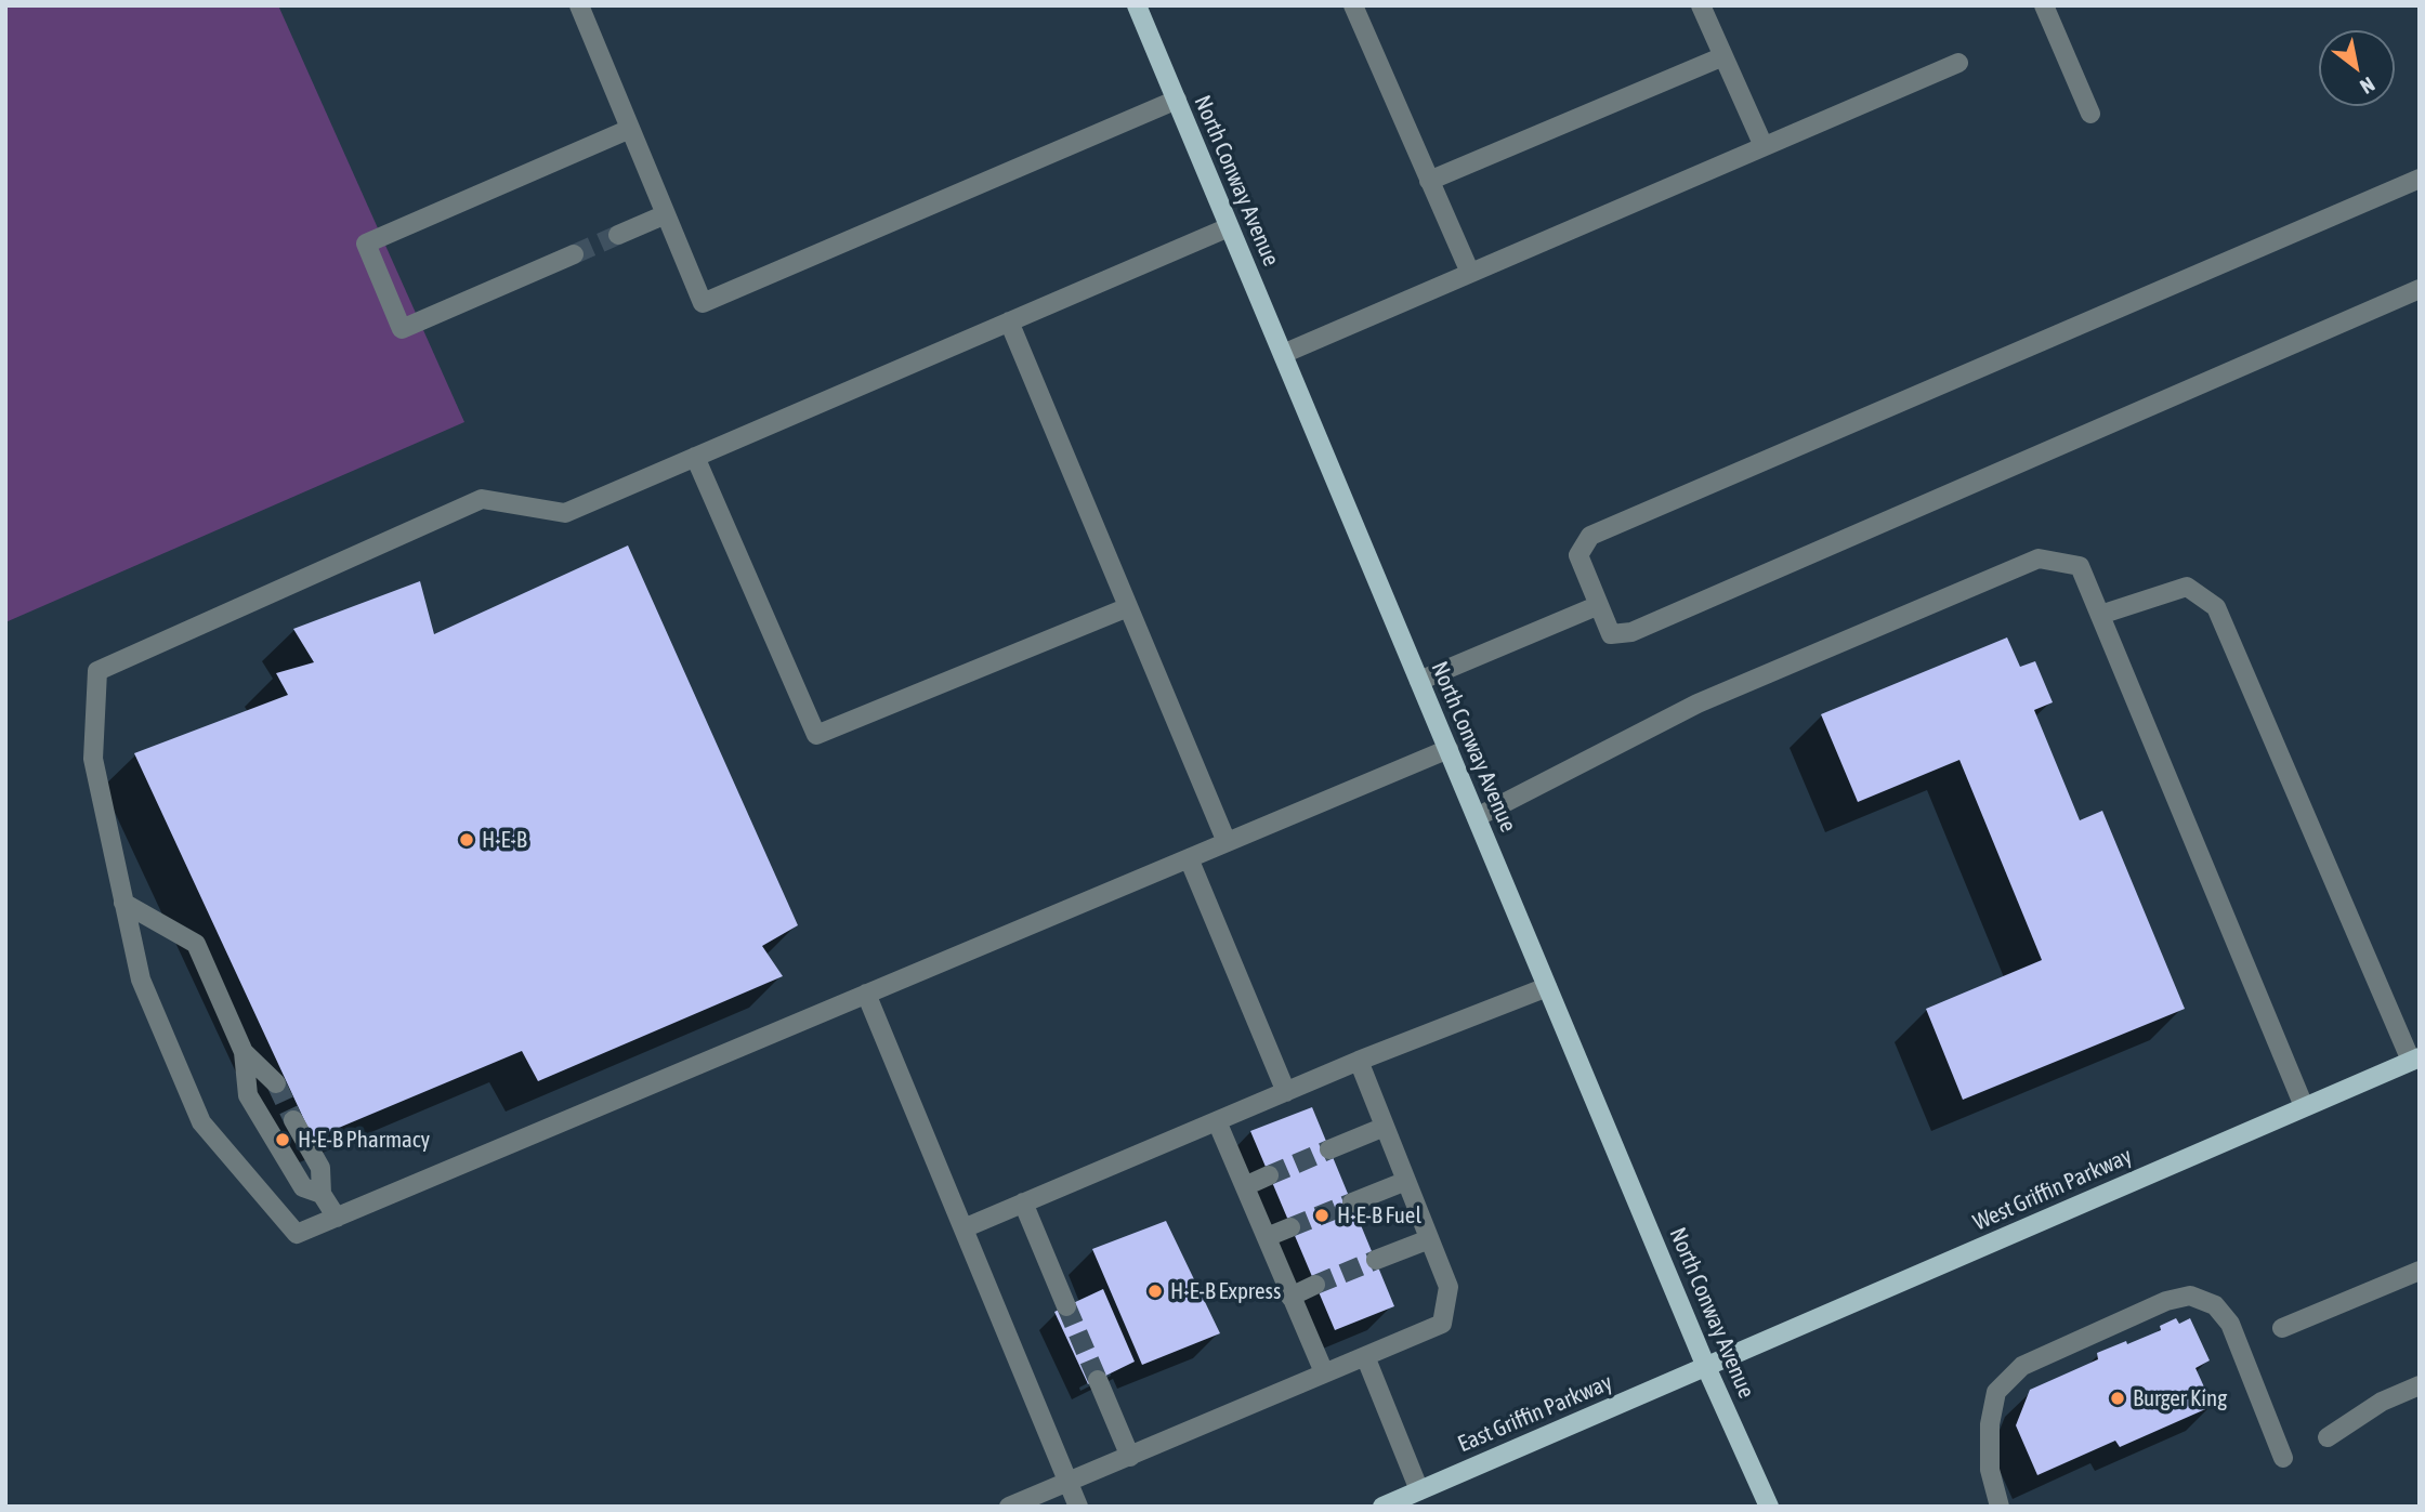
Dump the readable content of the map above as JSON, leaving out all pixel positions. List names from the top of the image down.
{
  "streets": {
    "main road": ["North Conway Avenue", "West Griffin Parkway", "East Griffin Parkway"]
  },
  "crossings": [
    ["North Conway Avenue", "West Griffin Parkway"],
    ["North Conway Avenue", "East Griffin Parkway"],
    ["West Griffin Parkway", "East Griffin Parkway"]
  ],
  "places": [
    "H-E-B",
    "H-E-B Pharmacy",
    "H-E-B Fuel",
    "H-E-B Express",
    "Burger King"
  ],
  "north": "bottom right"
}
